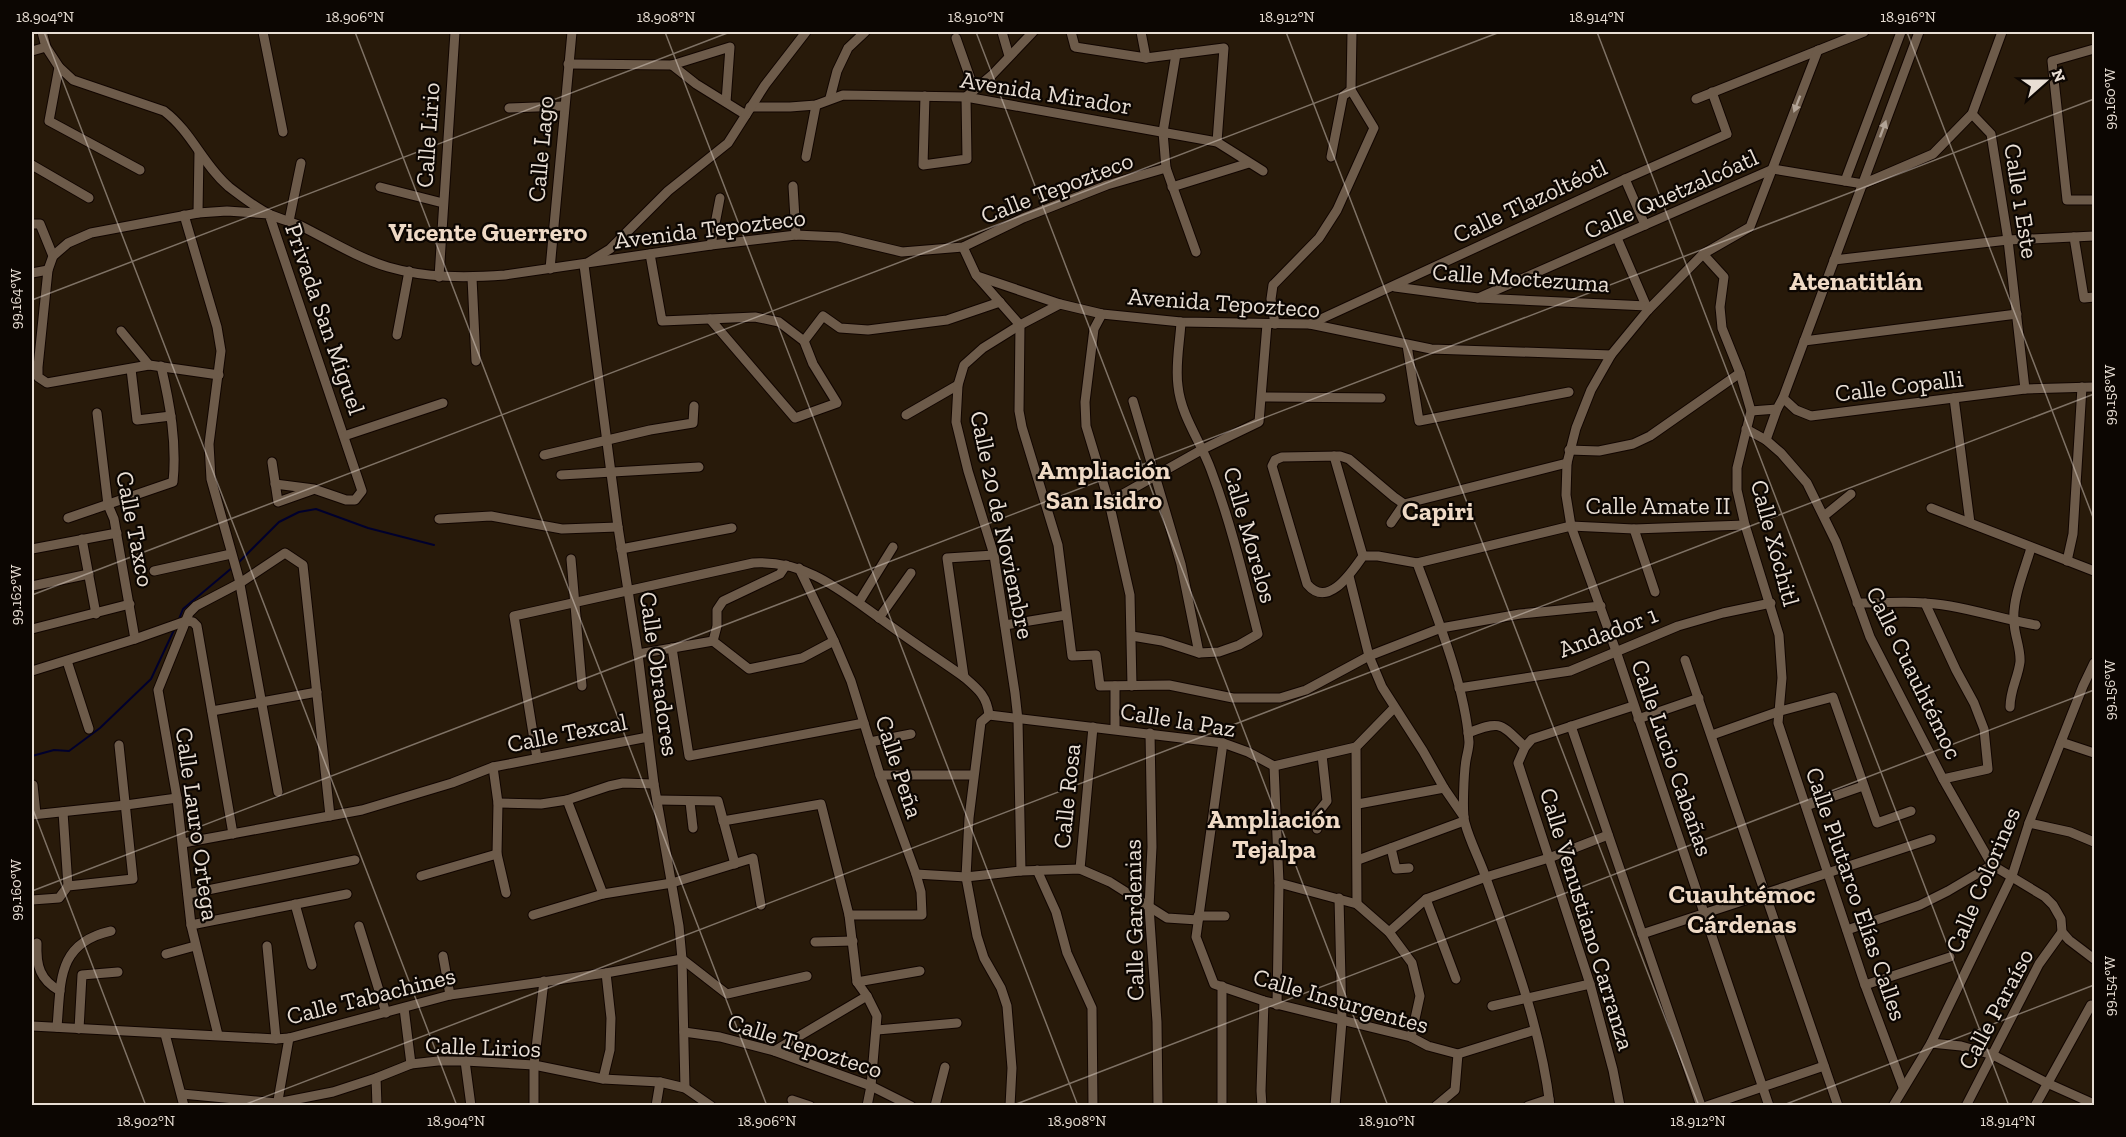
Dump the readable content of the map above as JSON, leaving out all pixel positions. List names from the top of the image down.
{
  "streets": {
    "street": [
      "Avenida Mirador",
      "Calle Lirio",
      "Calle Lago",
      "Calle Tepozteco",
      "Calle Quetzalcóatl",
      "Calle Tlazoltéotl",
      "Calle 1 Este",
      "Avenida Tepozteco",
      "Calle Moctezuma",
      "Privada San Miguel",
      "Calle Copalli",
      "Calle Amate II",
      "Calle 20 de Noviembre",
      "Calle Taxco",
      "Calle Morelos",
      "Calle Xóchitl",
      "Andador 1",
      "Calle Cuauhtémoc",
      "Calle Obradores",
      "Calle la Paz",
      "Calle Texcal",
      "Calle Lucio Cabañas",
      "Calle Peña",
      "Calle Rosa",
      "Calle Lauro Ortega",
      "Calle Colorines",
      "Calle Plutarco Elías Calles",
      "Calle Venustiano Carranza",
      "Calle Gardenias",
      "Calle Tabachines",
      "Calle Insurgentes",
      "Calle Paraíso",
      "Calle Lirios"
    ]
  },
  "crossings": [
    ["Calle Lirio", "Avenida Tepozteco"],
    ["Calle Lago", "Avenida Tepozteco"],
    ["Calle Tepozteco", "Avenida Tepozteco"],
    ["Calle Tepozteco", "Calle Obradores"],
    ["Calle Quetzalcóatl", "Calle Moctezuma"],
    ["Calle Quetzalcóatl", "Calle Lucio Cabañas"],
    ["Calle Tlazoltéotl", "Avenida Tepozteco"],
    ["Calle Tlazoltéotl", "Calle Moctezuma"],
    ["Calle 1 Este", "Calle Copalli"],
    ["Avenida Tepozteco", "Privada San Miguel"],
    ["Avenida Tepozteco", "Calle Morelos"],
    ["Avenida Tepozteco", "Calle Obradores"],
    ["Avenida Tepozteco", "Calle Lucio Cabañas"],
    ["Calle Moctezuma", "Calle Lucio Cabañas"],
    ["Calle Amate II", "Calle Xóchitl"],
    ["Calle Amate II", "Calle Lucio Cabañas"],
    ["Calle 20 de Noviembre", "Calle la Paz"],
    ["Calle Xóchitl", "Andador 1"],
    ["Calle Xóchitl", "Calle Cuauhtémoc"],
    ["Calle Xóchitl", "Calle Plutarco Elías Calles"],
    ["Andador 1", "Calle Lucio Cabañas"],
    ["Calle Obradores", "Calle Texcal"],
    ["Calle Obradores", "Calle Tabachines"],
    ["Calle Obradores", "Calle Lirios"],
    ["Calle la Paz", "Calle Rosa"],
    ["Calle la Paz", "Calle Gardenias"],
    ["Calle Texcal", "Calle Lauro Ortega"],
    ["Calle Lauro Ortega", "Calle Tabachines"],
    ["Calle Colorines", "Calle Plutarco Elías Calles"]
  ],
  "districts": [
    "Vicente Guerrero",
    "Atenatitlán",
    "Ampliación San Isidro",
    "Capiri",
    "Ampliación Tejalpa",
    "Cuauhtémoc Cárdenas"
  ],
  "north": "right",
  "coordinates": [
    "18.904°N",
    "18.906°N",
    "18.908°N",
    "18.910°N",
    "18.912°N",
    "18.914°N",
    "18.916°N",
    "99.160°W",
    "99.164°W",
    "99.158°W",
    "99.162°W",
    "99.156°W",
    "99.154°W",
    "18.902°N"
  ]
}
